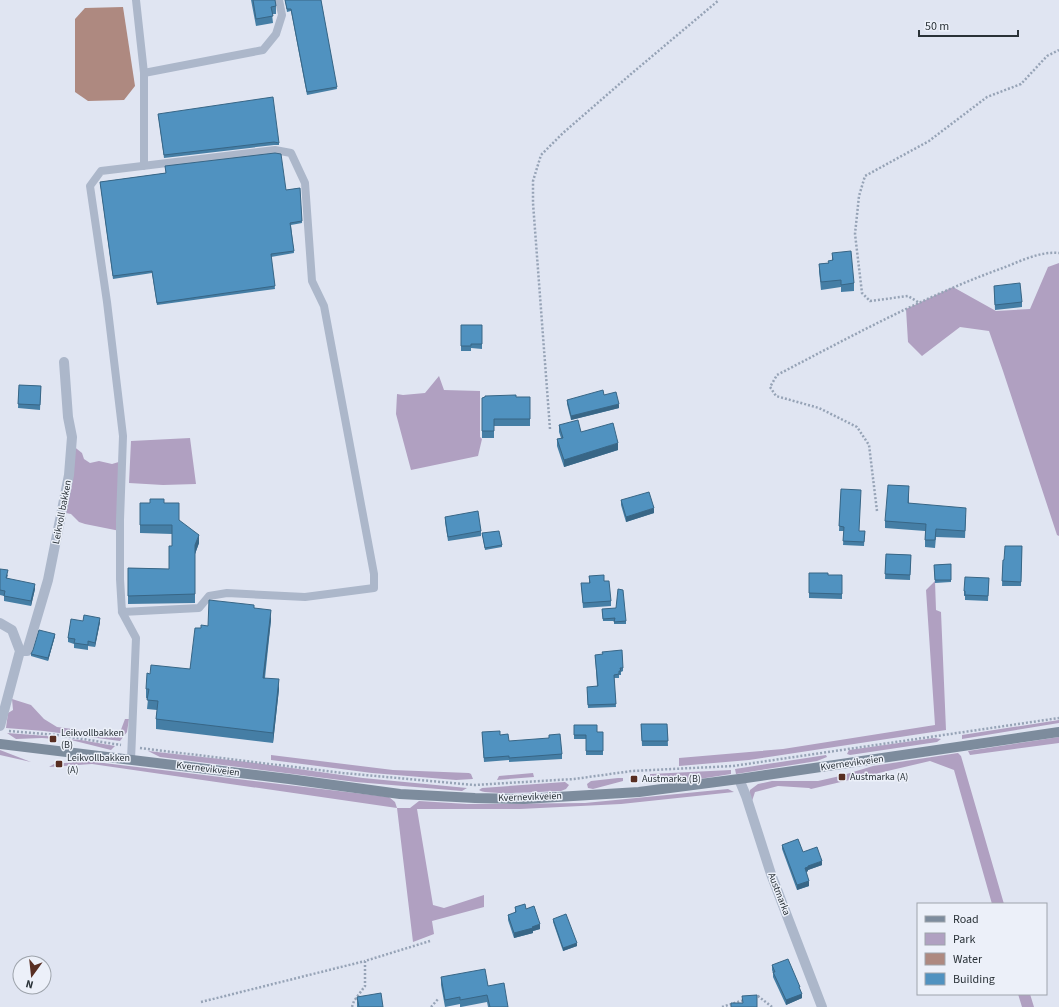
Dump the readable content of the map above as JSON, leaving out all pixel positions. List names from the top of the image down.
{
  "streets": {
    "main road": ["Kvernevikveien"],
    "street": ["Leikvoll bakken", "Austmarka"]
  },
  "crossings": [
    ["Kvernevikveien", "Austmarka"]
  ],
  "places": {
    "transit": [
      "Leikvollbakken (B)",
      "Leikvollbakken (A)",
      "Austmarka (A)",
      "Austmarka (B)"
    ]
  },
  "legend": [
    "Road",
    "Park",
    "Water",
    "Building"
  ],
  "scale_bar": "50 m",
  "north": "bottom"
}
